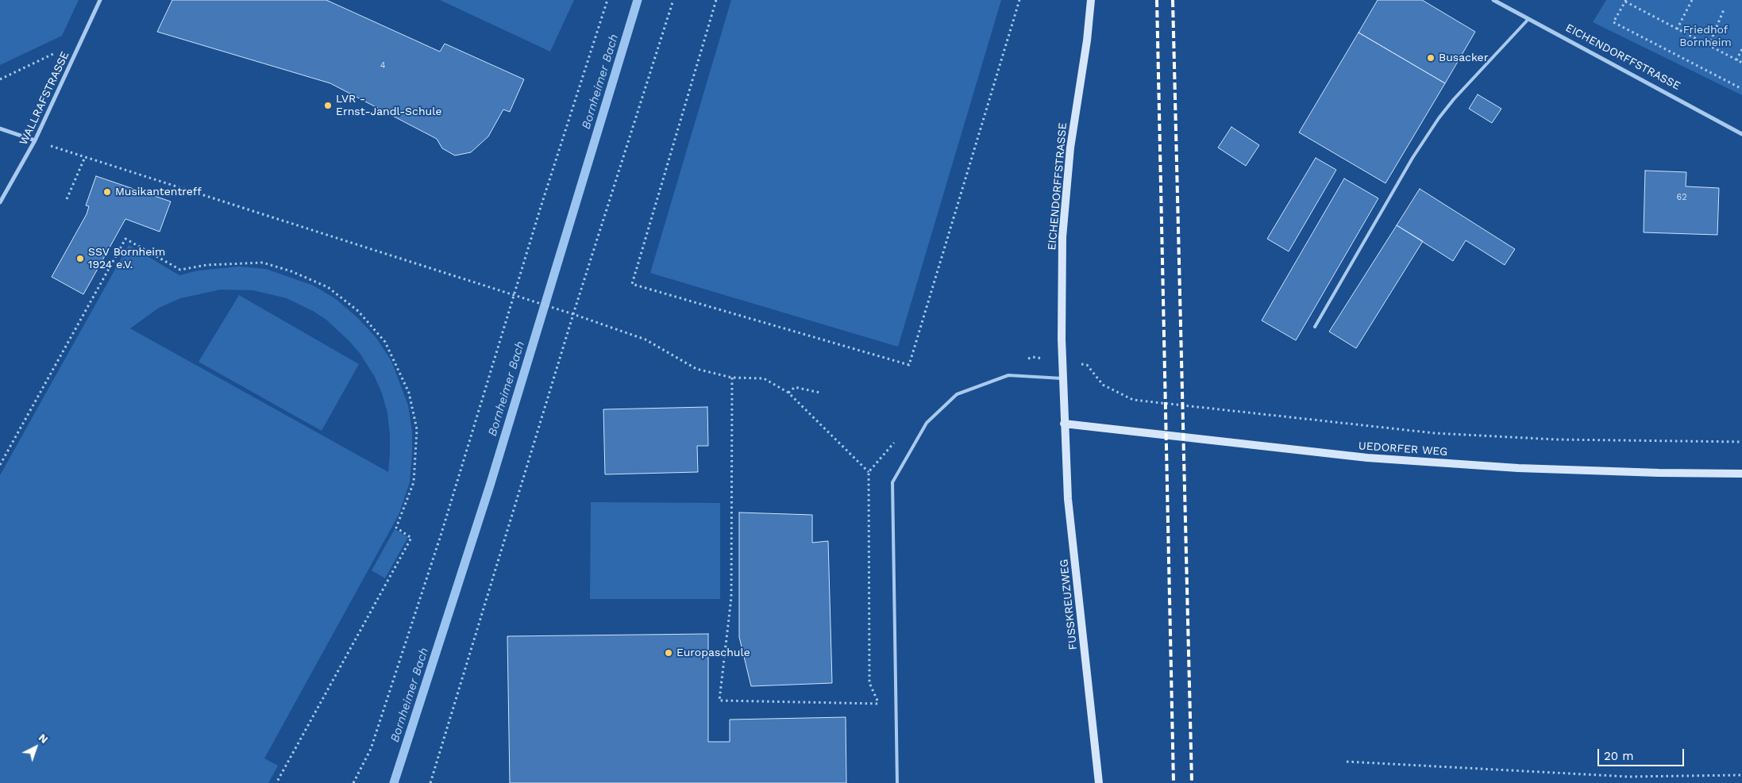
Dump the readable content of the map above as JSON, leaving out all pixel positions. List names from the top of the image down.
{
  "streets": {
    "street": [
      "EICHENDORFFSTRASSE",
      "WALLRAFSTRASSE",
      "UEDORFER WEG",
      "FUSSKREUZWEG"
    ]
  },
  "crossings": [
    ["EICHENDORFFSTRASSE", "UEDORFER WEG"],
    ["EICHENDORFFSTRASSE", "FUSSKREUZWEG"],
    ["UEDORFER WEG", "FUSSKREUZWEG"]
  ],
  "water": ["Bornheimer Bach"],
  "parks": ["Friedhof Bornheim"],
  "places": [
    "Busacker",
    "LVR - Ernst-Jandl-Schule",
    "Musikantentreff",
    "SSV Bornheim 1924 e.V.",
    "Europaschule"
  ],
  "house_numbers": ["4", "62"],
  "scale_bar": "20 m",
  "north": "top right"
}
